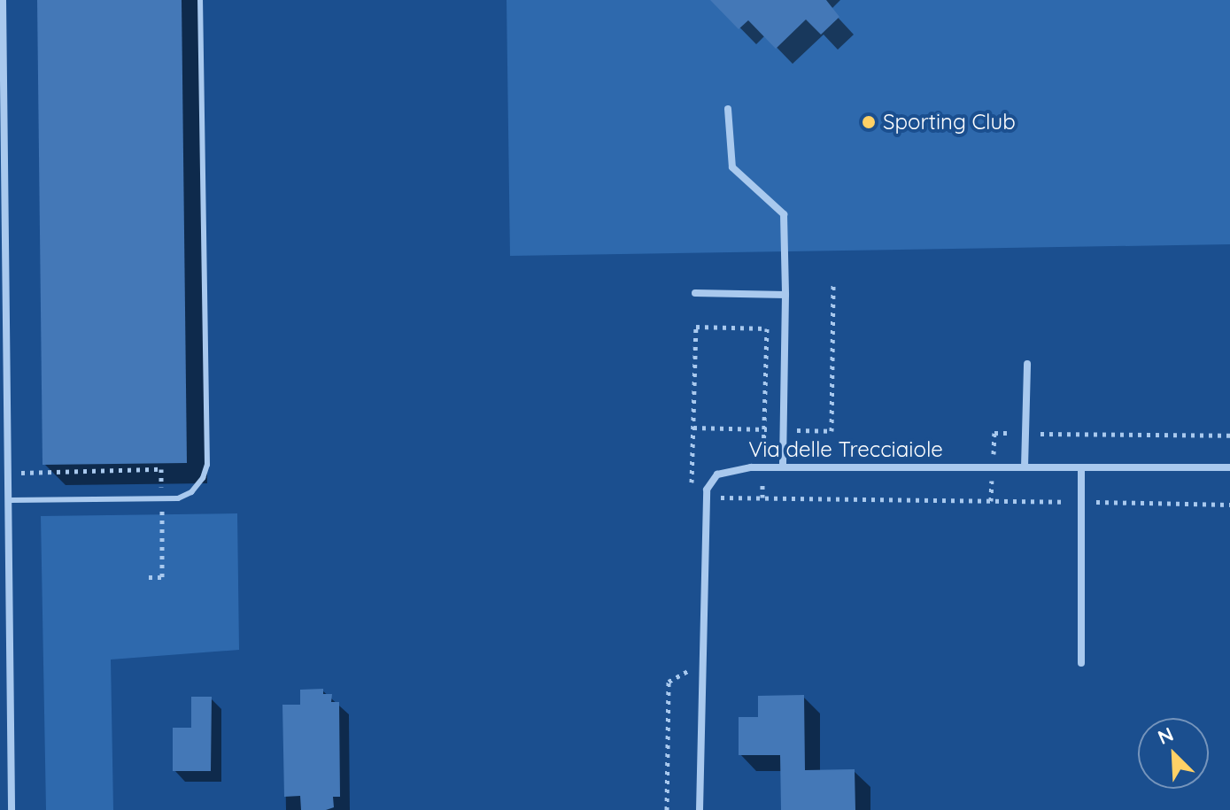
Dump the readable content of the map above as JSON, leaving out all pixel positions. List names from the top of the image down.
{
  "streets": {
    "street": ["Via delle Trecciaiole"]
  },
  "places": ["Sporting Club"],
  "north": "top left"
}
